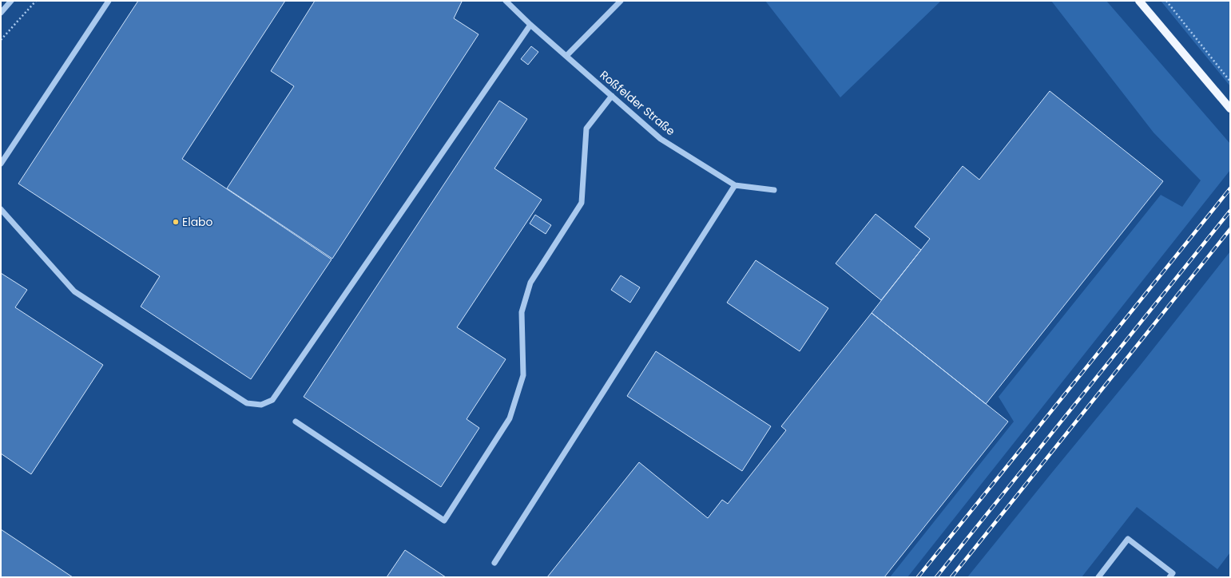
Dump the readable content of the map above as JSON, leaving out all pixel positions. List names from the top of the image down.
{
  "streets": {
    "street": ["Roßfelder Straße"]
  },
  "places": ["Elabo"]
}
